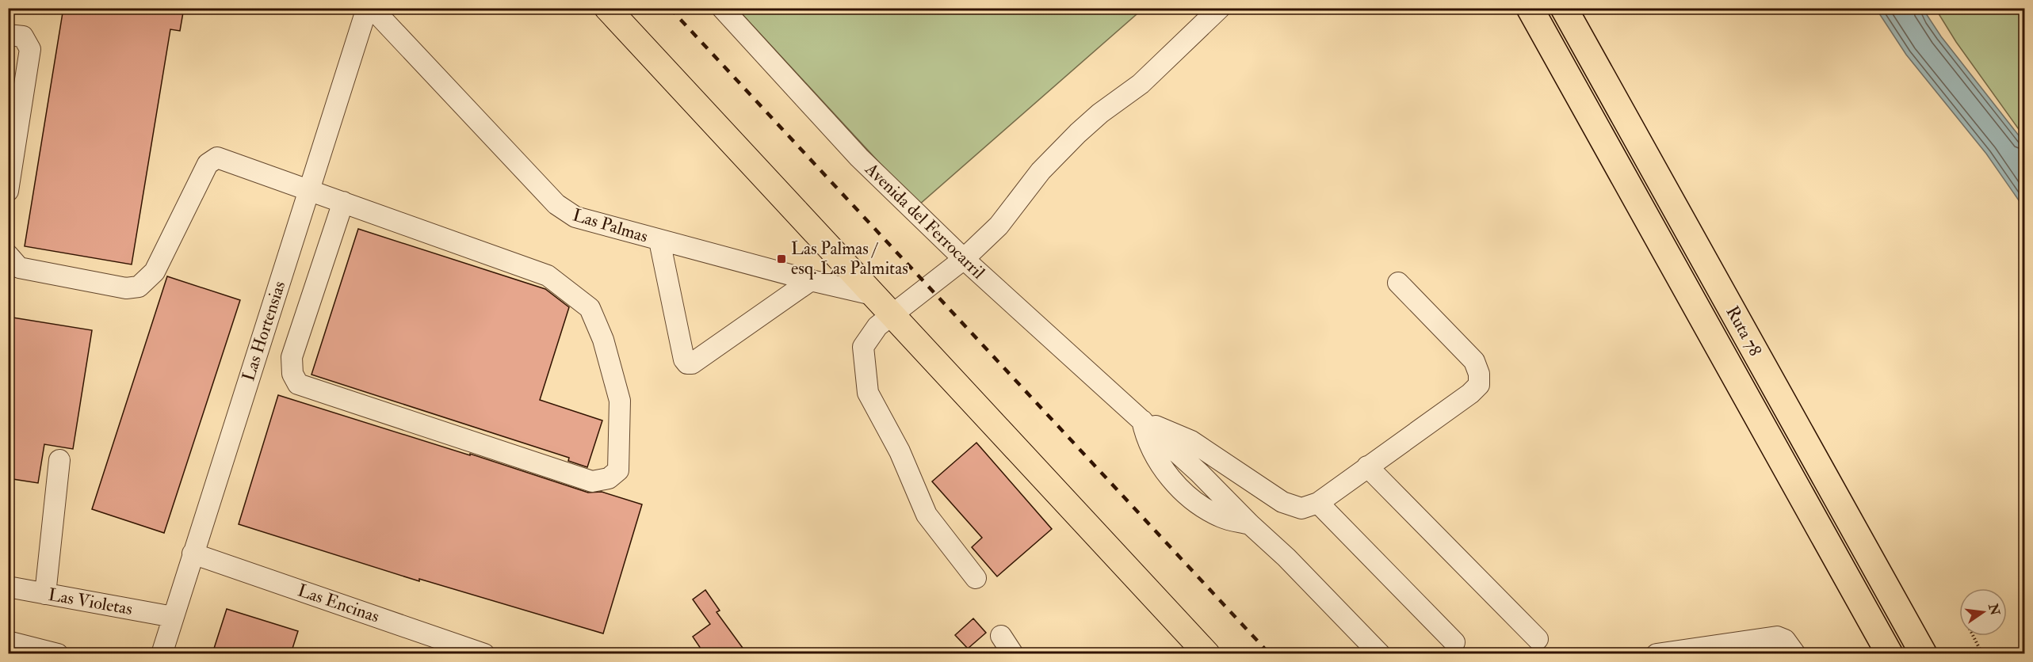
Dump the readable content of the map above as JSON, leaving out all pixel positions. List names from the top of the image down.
{
  "streets": {
    "highway": ["Ruta 78"],
    "street": [
      "Avenida del Ferrocarril",
      "Las Palmas",
      "Las Hortensias",
      "Las Violetas",
      "Las Encinas"
    ]
  },
  "crossings": [
    ["Las Hortensias", "Las Violetas"],
    ["Las Hortensias", "Las Encinas"]
  ],
  "places": {
    "transit": ["Las Palmas / esq. Las Palmitas"]
  },
  "north": "right"
}
